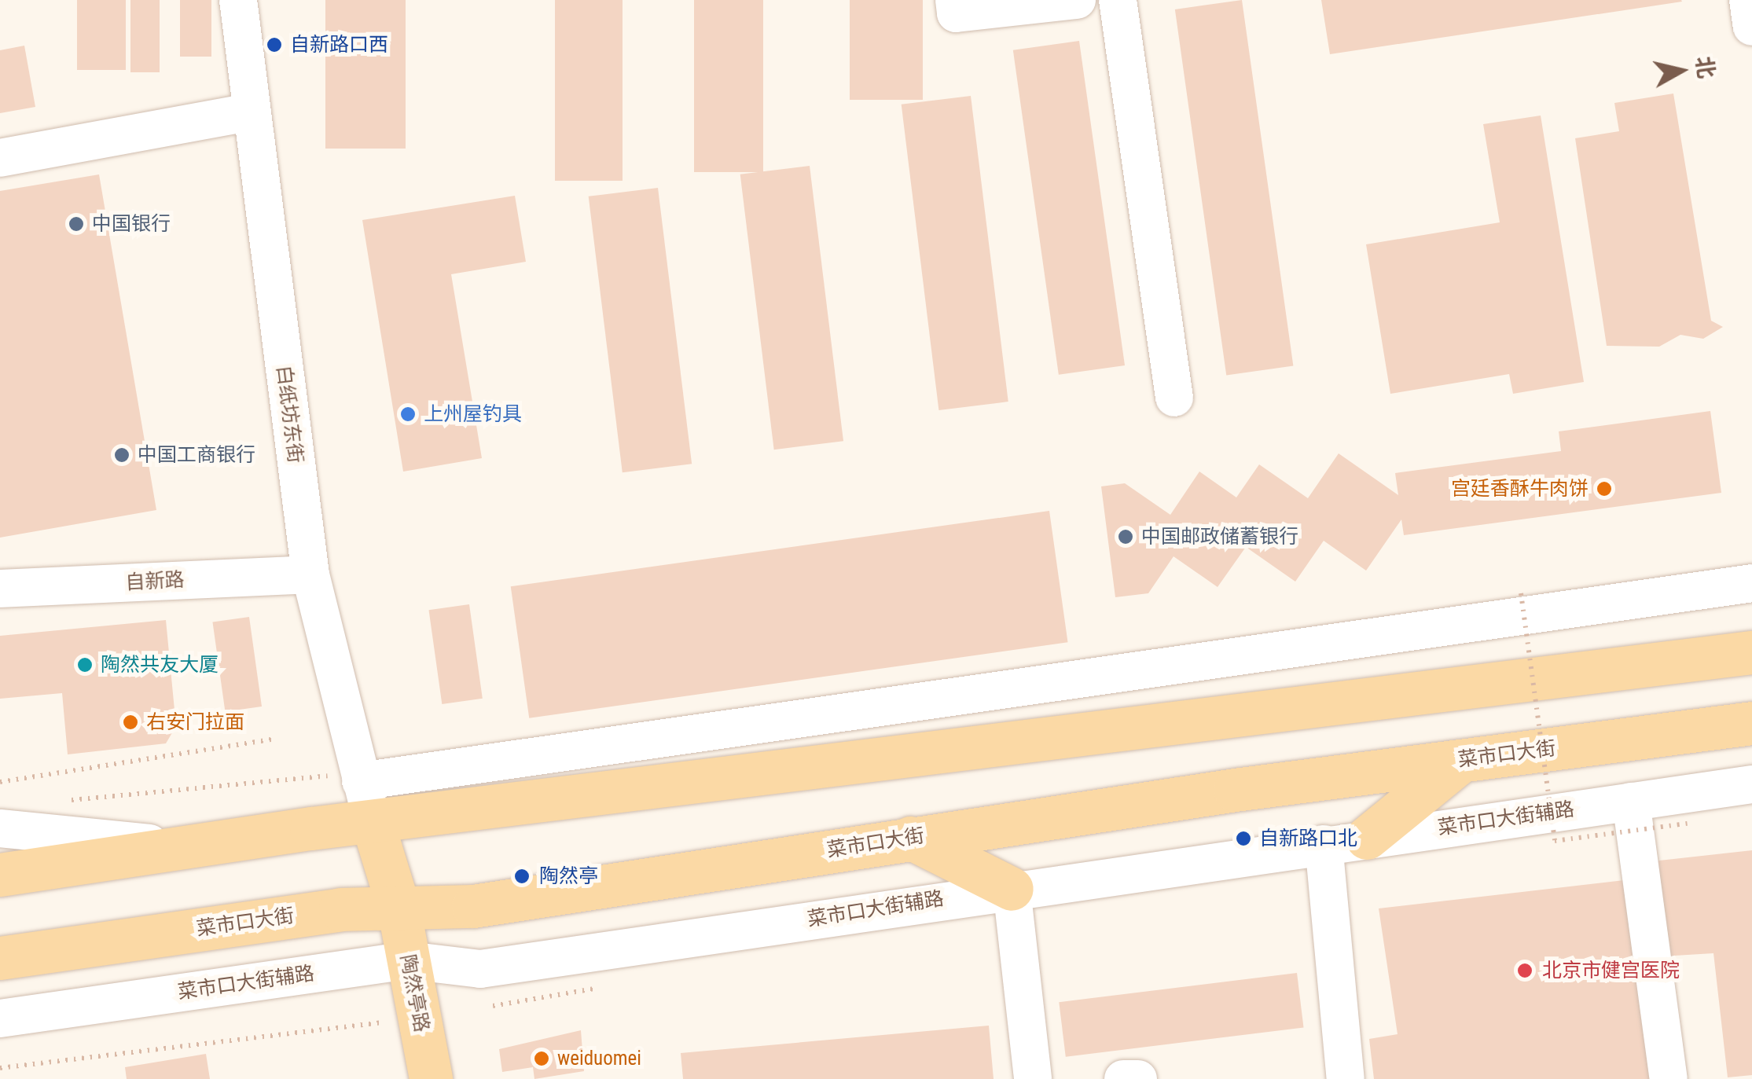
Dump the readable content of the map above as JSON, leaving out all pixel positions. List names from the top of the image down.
{
  "streets": {
    "main road": ["菜市口大街", "陶然亭路"],
    "street": ["白纸坊东街", "自新路", "菜市口大街辅路"]
  },
  "crossings": [
    ["白纸坊东街", "自新路"],
    ["白纸坊东街", "陶然亭路"],
    ["菜市口大街", "陶然亭路"],
    ["菜市口大街辅路", "陶然亭路"]
  ],
  "places": [
    "自新路口西",
    "中国银行",
    "上州屋钓具",
    "中国工商银行",
    "宫廷香酥牛肉饼",
    "中国邮政储蓄银行",
    "陶然共友大厦",
    "右安门拉面",
    "自新路口北",
    "陶然亭",
    "北京市健宫医院",
    "weiduomei"
  ],
  "north": "right"
}
